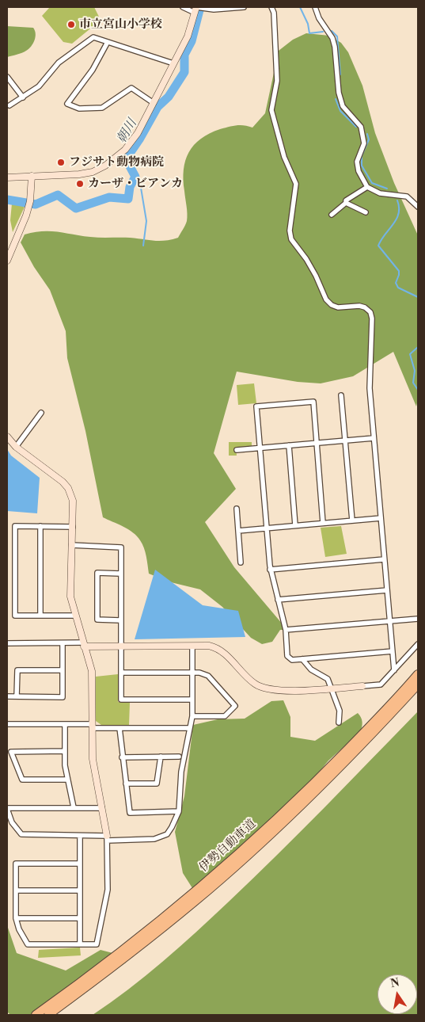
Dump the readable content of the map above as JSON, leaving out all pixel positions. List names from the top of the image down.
{
  "streets": {
    "highway": ["伊勢自動車道"]
  },
  "water": ["朝川"],
  "places": ["市立宮山小学校", "フジサト動物病院", "カーザ・ビアンカ"],
  "north": "top"
}
